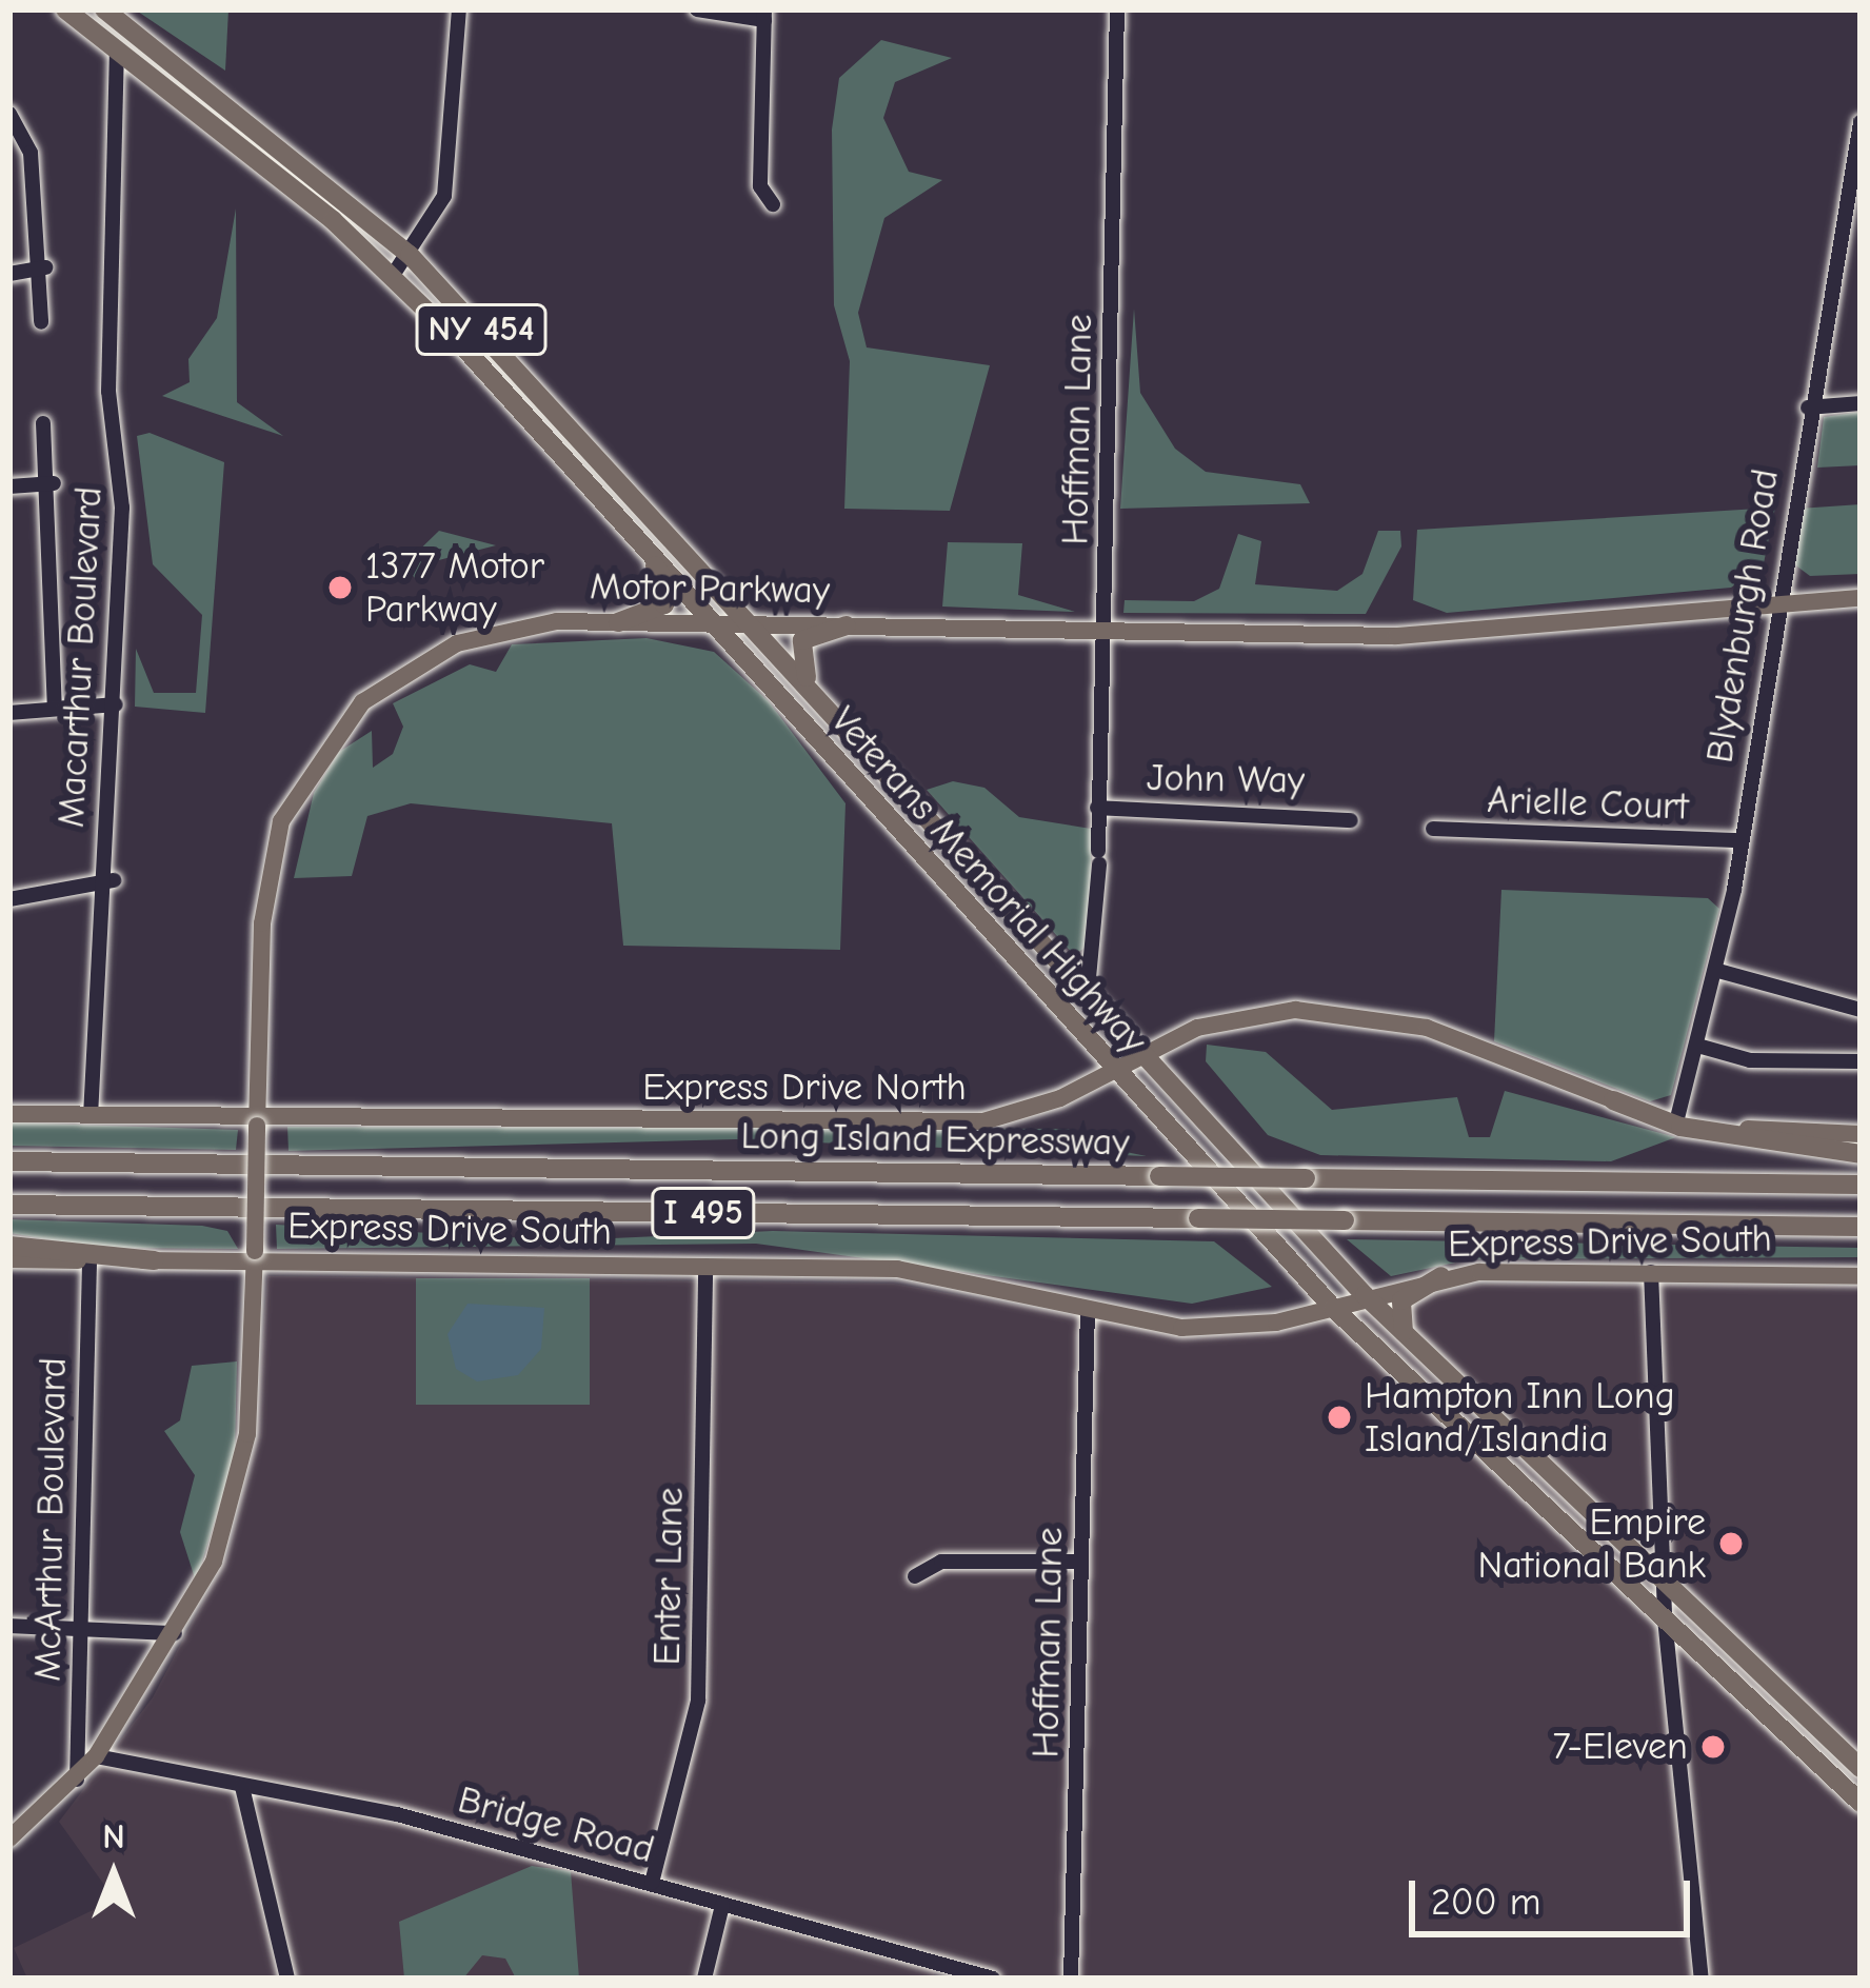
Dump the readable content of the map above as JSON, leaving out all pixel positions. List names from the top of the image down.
{
  "streets": {
    "highway": [
      "NY 454",
      "Veterans Memorial Highway",
      "Long Island Expressway",
      "I 495"
    ],
    "main road": ["Motor Parkway", "Express Drive North", "Express Drive South"],
    "street": [
      "Hoffman Lane",
      "Blydenburgh Road",
      "Macarthur Boulevard",
      "John Way",
      "Arielle Court",
      "McArthur Boulevard",
      "Enter Lane",
      "Bridge Road"
    ]
  },
  "crossings": [
    ["Hoffman Lane", "Motor Parkway"],
    ["Hoffman Lane", "John Way"],
    ["Hoffman Lane", "Veterans Memorial Highway"],
    ["Hoffman Lane", "Express Drive South"],
    ["Motor Parkway", "Blydenburgh Road"],
    ["Motor Parkway", "Veterans Memorial Highway"],
    ["Motor Parkway", "Express Drive North"],
    ["Motor Parkway", "Express Drive South"],
    ["Motor Parkway", "McArthur Boulevard"],
    ["Motor Parkway", "Bridge Road"],
    ["Blydenburgh Road", "Arielle Court"],
    ["Blydenburgh Road", "Express Drive North"],
    ["Macarthur Boulevard", "Veterans Memorial Highway"],
    ["Macarthur Boulevard", "Express Drive North"],
    ["Veterans Memorial Highway", "Express Drive North"],
    ["Veterans Memorial Highway", "Express Drive South"],
    ["Express Drive South", "McArthur Boulevard"],
    ["Express Drive South", "Enter Lane"],
    ["Enter Lane", "Bridge Road"]
  ],
  "places": [
    "1377 Motor Parkway",
    "Hampton Inn Long Island/Islandia",
    "Empire National Bank",
    "7-Eleven"
  ],
  "scale_bar": "200 m",
  "north": "top"
}
